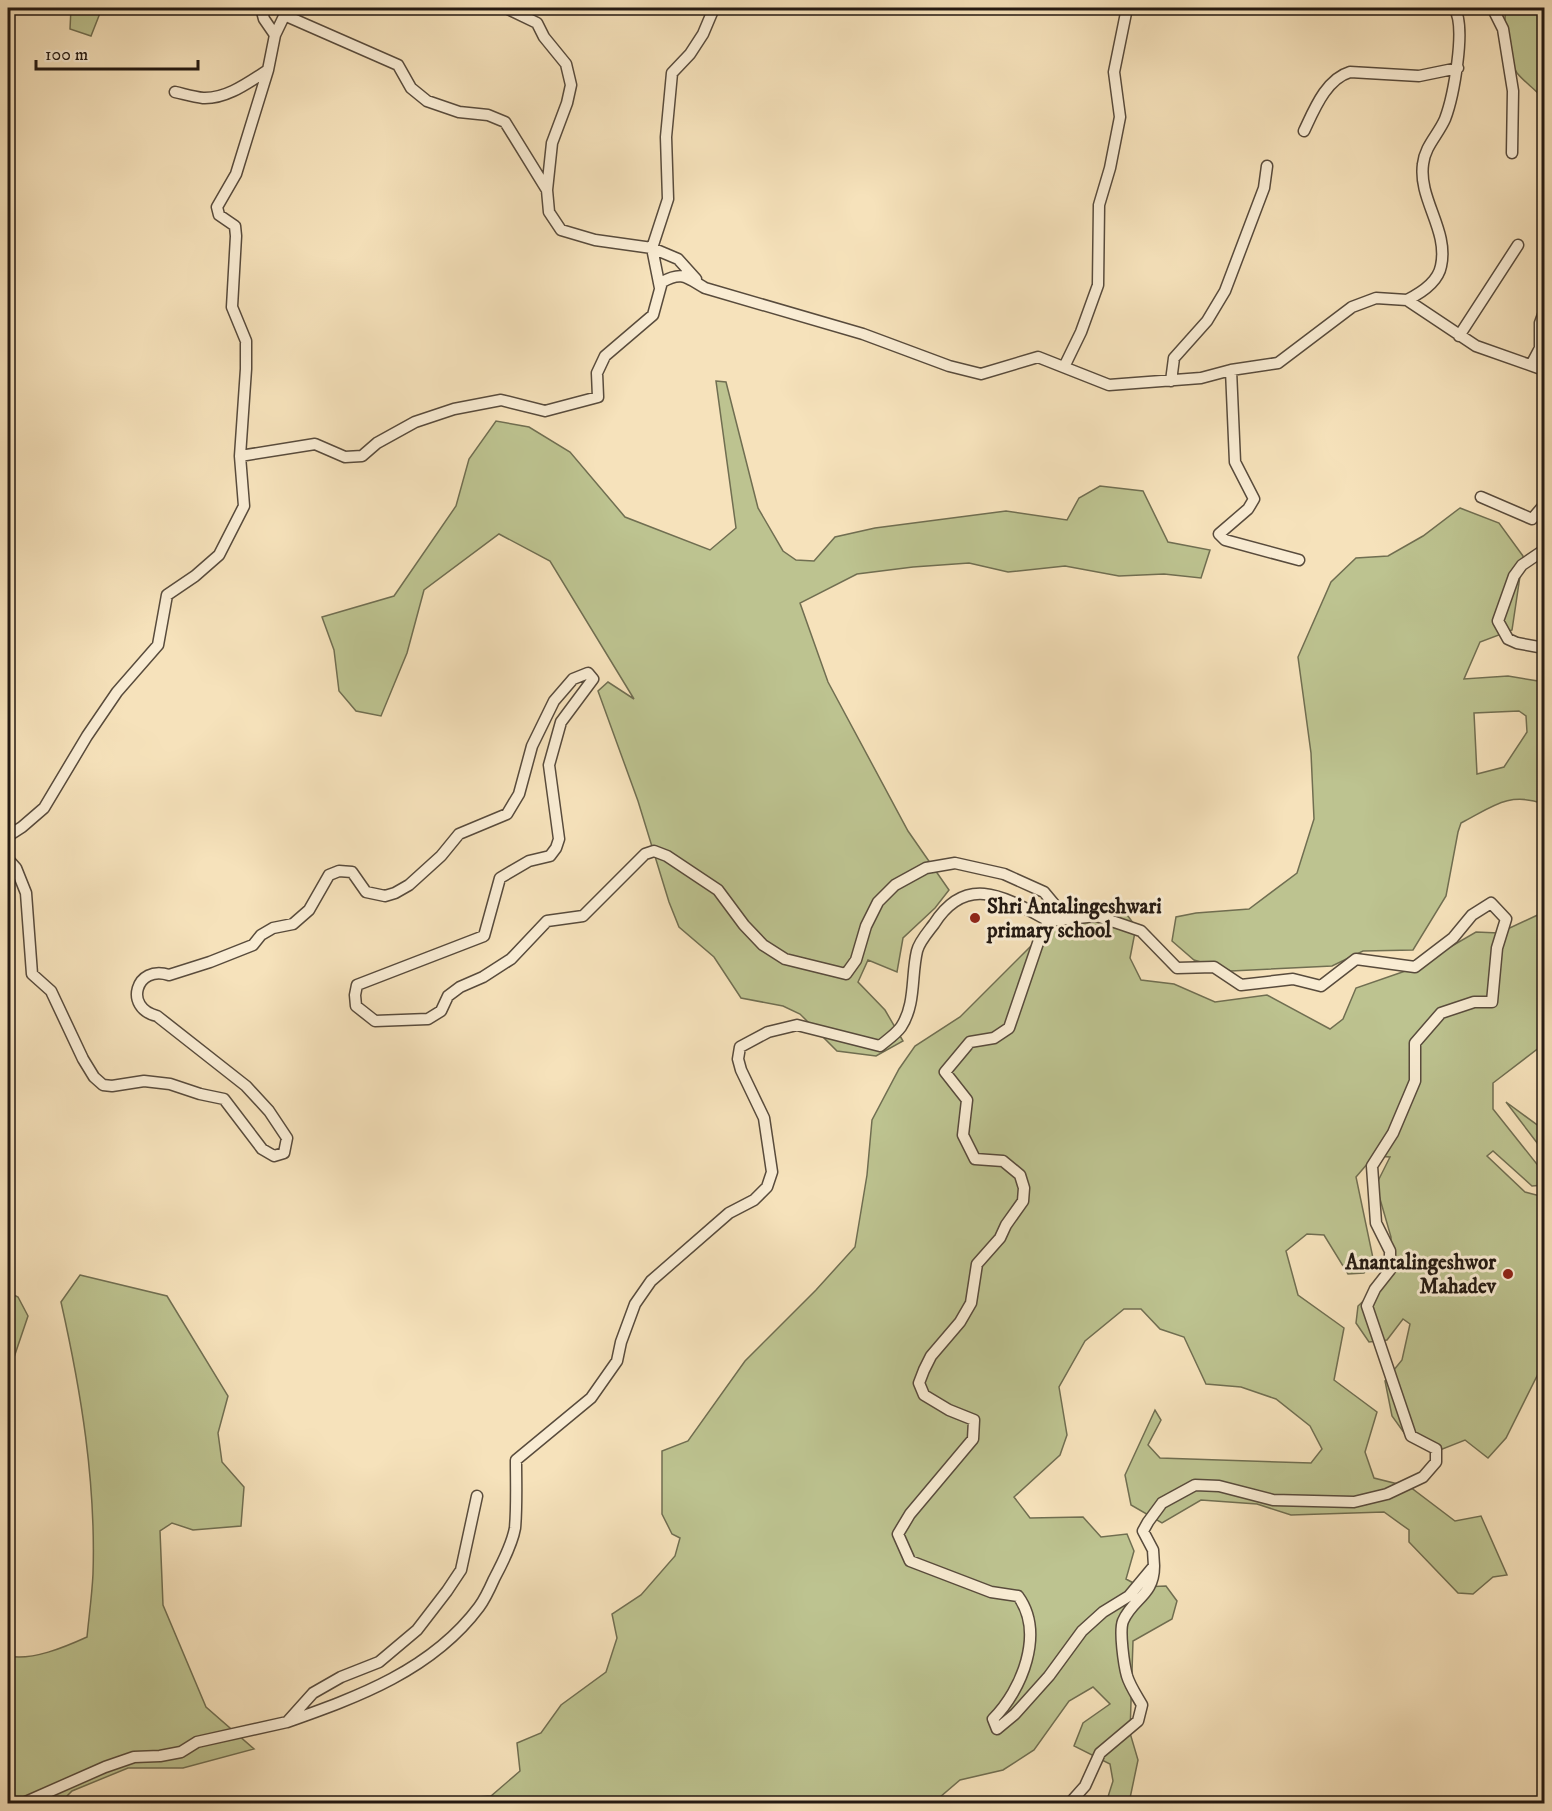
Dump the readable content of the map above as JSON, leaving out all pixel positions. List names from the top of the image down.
{
  "places": ["Shri Antalingeshwari primary school", "Anantalingeshwor Mahadev"],
  "scale_bar": "100 m"
}
